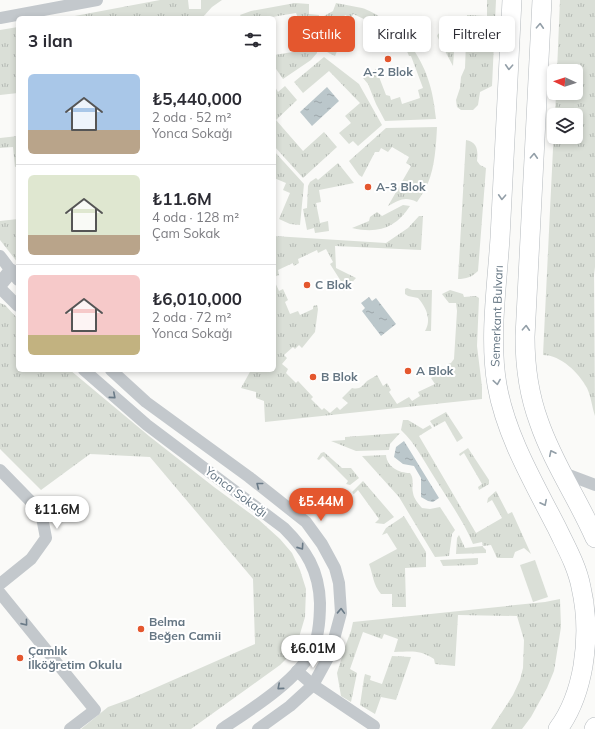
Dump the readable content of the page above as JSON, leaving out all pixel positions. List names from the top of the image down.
{
  "streets": {
    "main road": ["Semerkant Bulvarı"],
    "street": ["Yonca Sokağı"]
  },
  "places": [
    "A-2 Blok",
    "A-3 Blok",
    "C Blok",
    "A Blok",
    "B Blok",
    "Belma Beğen Camii",
    "Çamlık İlköğretim Okulu"
  ],
  "north": "left",
  "page": {
    "chip": ["Satılık", "Kiralık", "Filtreler"],
    "heading": "3 ilan",
    "list": [
      {
        "name": "₺5,440,000",
        "note": "2 oda · 52 m² · Yonca Sokağı"
      },
      {
        "name": "₺11.6M",
        "note": "4 oda · 128 m² · Çam Sokak"
      },
      {
        "name": "₺6,010,000",
        "note": "2 oda · 72 m² · Yonca Sokağı"
      }
    ],
    "price": ["₺5.44M", "₺11.6M", "₺6.01M"]
  }
}
